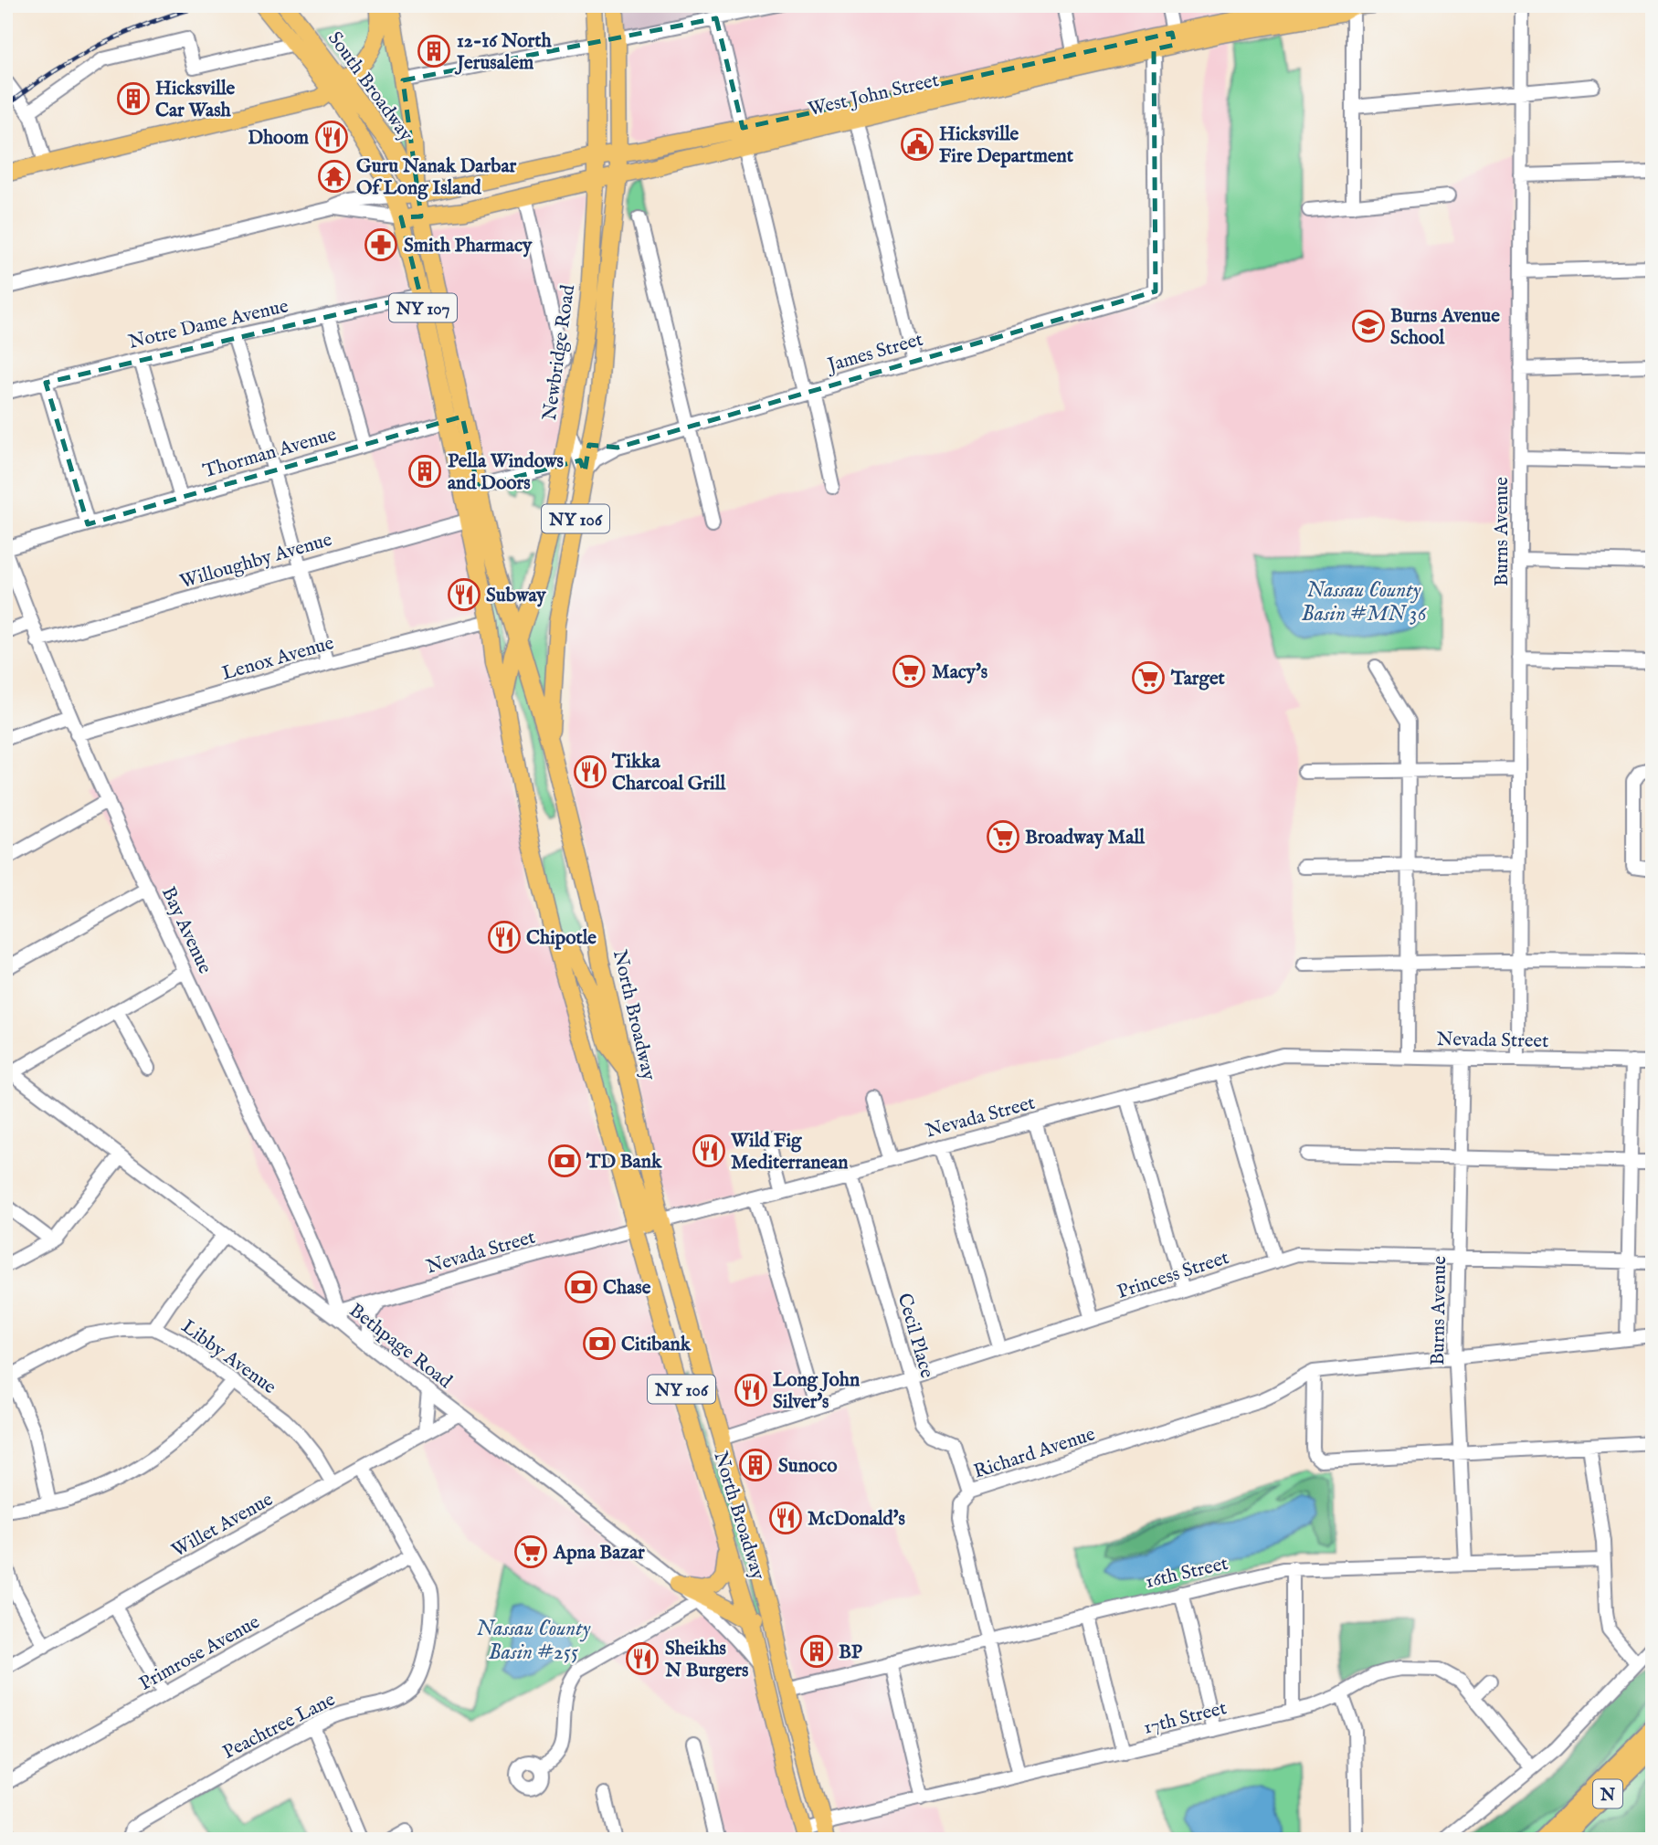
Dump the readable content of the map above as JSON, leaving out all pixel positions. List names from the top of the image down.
{
  "streets": {
    "highway": ["N"],
    "main road": [
      "South Broadway",
      "West John Street",
      "NY 107",
      "Newbridge Road",
      "NY 106",
      "North Broadway"
    ],
    "street": [
      "Notre Dame Avenue",
      "James Street",
      "Thorman Avenue",
      "Burns Avenue",
      "Willoughby Avenue",
      "Lenox Avenue",
      "Bay Avenue",
      "Nevada Street",
      "Princess Street",
      "Cecil Place",
      "Bethpage Road",
      "Libby Avenue",
      "Richard Avenue",
      "Willet Avenue",
      "16th Street",
      "Primrose Avenue",
      "17th Street",
      "Peachtree Lane"
    ]
  },
  "crossings": [
    ["South Broadway", "West John Street"],
    ["South Broadway", "North Broadway"],
    ["West John Street", "James Street"],
    ["West John Street", "Newbridge Road"],
    ["West John Street", "NY 106"],
    ["West John Street", "North Broadway"],
    ["Notre Dame Avenue", "North Broadway"],
    ["James Street", "Newbridge Road"],
    ["Newbridge Road", "NY 106"],
    ["Newbridge Road", "North Broadway"],
    ["Thorman Avenue", "Bay Avenue"],
    ["Thorman Avenue", "North Broadway"],
    ["Burns Avenue", "Nevada Street"],
    ["Burns Avenue", "Princess Street"],
    ["Burns Avenue", "16th Street"],
    ["Willoughby Avenue", "Bay Avenue"],
    ["Willoughby Avenue", "North Broadway"],
    ["Lenox Avenue", "Bay Avenue"],
    ["Lenox Avenue", "North Broadway"],
    ["Bay Avenue", "Nevada Street"],
    ["Bay Avenue", "Bethpage Road"],
    ["North Broadway", "Nevada Street"],
    ["North Broadway", "Princess Street"],
    ["North Broadway", "16th Street"],
    ["North Broadway", "17th Street"],
    ["Nevada Street", "Cecil Place"],
    ["Nevada Street", "Bethpage Road"],
    ["Princess Street", "Cecil Place"],
    ["Cecil Place", "Richard Avenue"],
    ["Bethpage Road", "Willet Avenue"],
    ["Libby Avenue", "Willet Avenue"],
    ["Richard Avenue", "16th Street"],
    ["Richard Avenue", "17th Street"],
    ["Willet Avenue", "Peachtree Lane"],
    ["Primrose Avenue", "Peachtree Lane"]
  ],
  "water": ["Nassau County Basin #MN 36", "Nassau County Basin #255"],
  "places": {
    "building": [
      "12-16 North Jerusalem",
      "Hicksville Car Wash",
      "Pella Windows and Doors",
      "Sunoco",
      "BP"
    ],
    "restaurant": [
      "Dhoom",
      "Subway",
      "Tikka Charcoal Grill",
      "Chipotle",
      "Wild Fig Mediterranean",
      "Long John Silver's",
      "McDonald's",
      "Sheikhs N Burgers"
    ],
    "public building": ["Hicksville Fire Department"],
    "temple": ["Guru Nanak Darbar Of Long Island"],
    "pharmacy": ["Smith Pharmacy"],
    "school or university": ["Burns Avenue School"],
    "supermarket": [
      "Macy's",
      "Target",
      "Broadway Mall",
      "Apna Bazar"
    ],
    "bank": ["TD Bank", "Chase", "Citibank"]
  }
}
